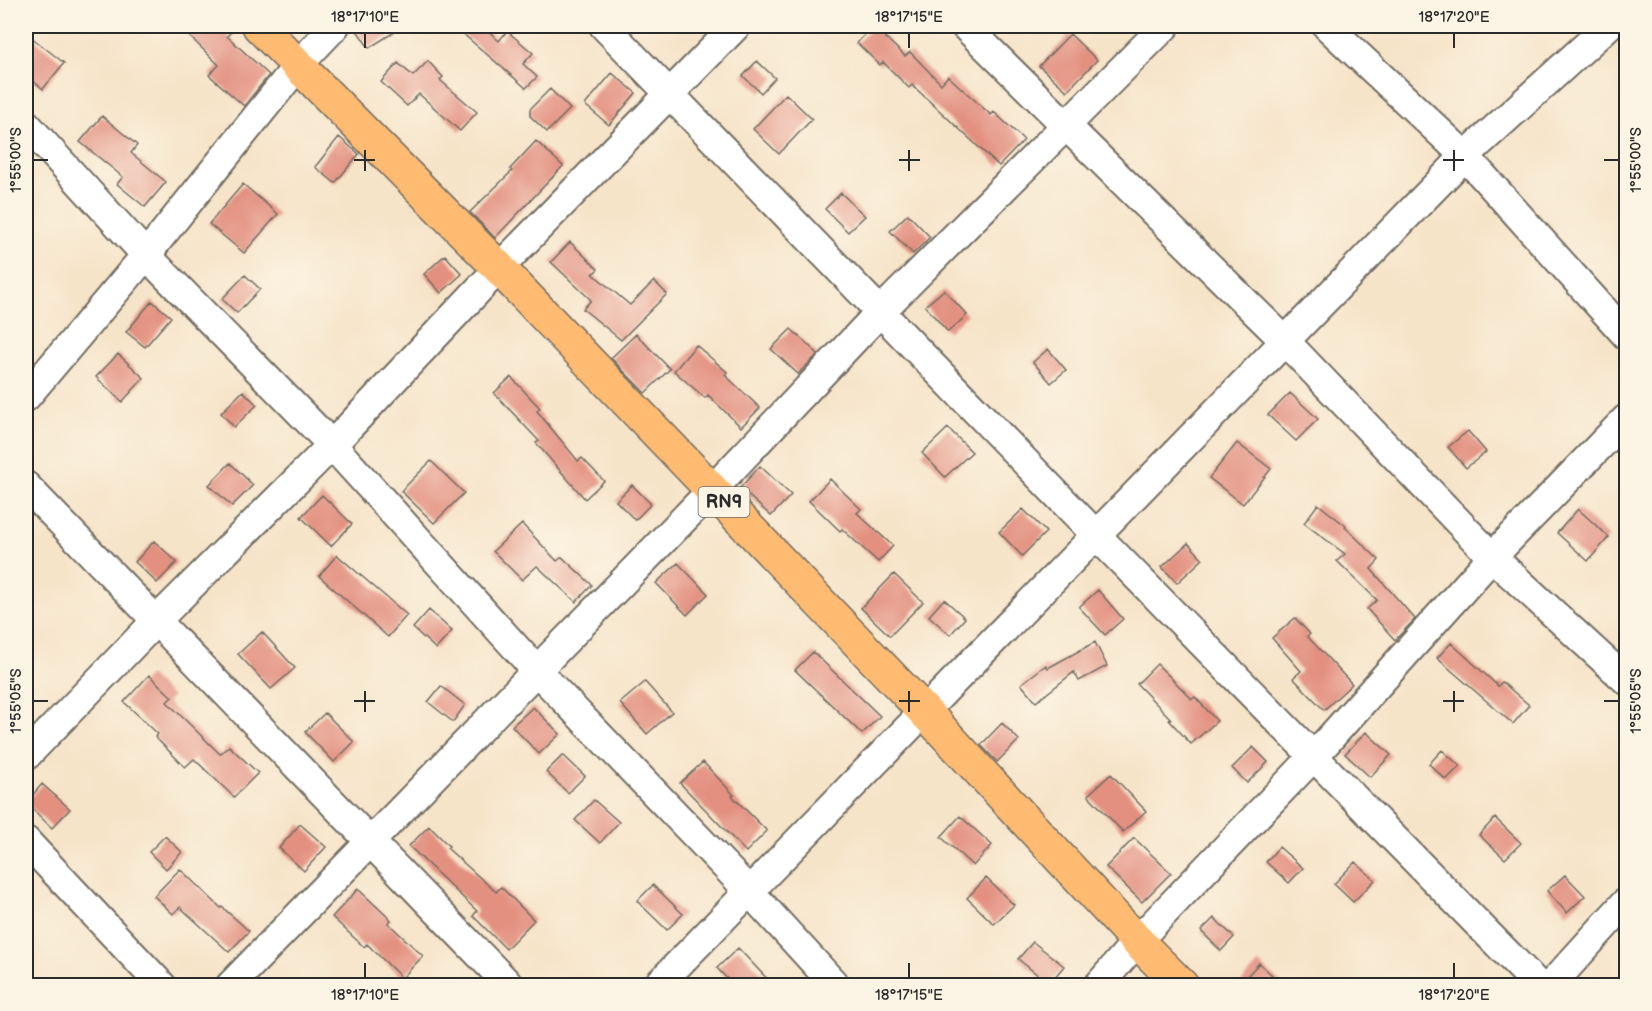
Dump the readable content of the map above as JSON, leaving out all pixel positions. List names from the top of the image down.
{
  "streets": {
    "main road": ["RN9"]
  },
  "coordinates": [
    "18°17'10\"E",
    "18°17'15\"E",
    "18°17'20\"E",
    "1°55'00\"S",
    "1°55'05\"S"
  ]
}
